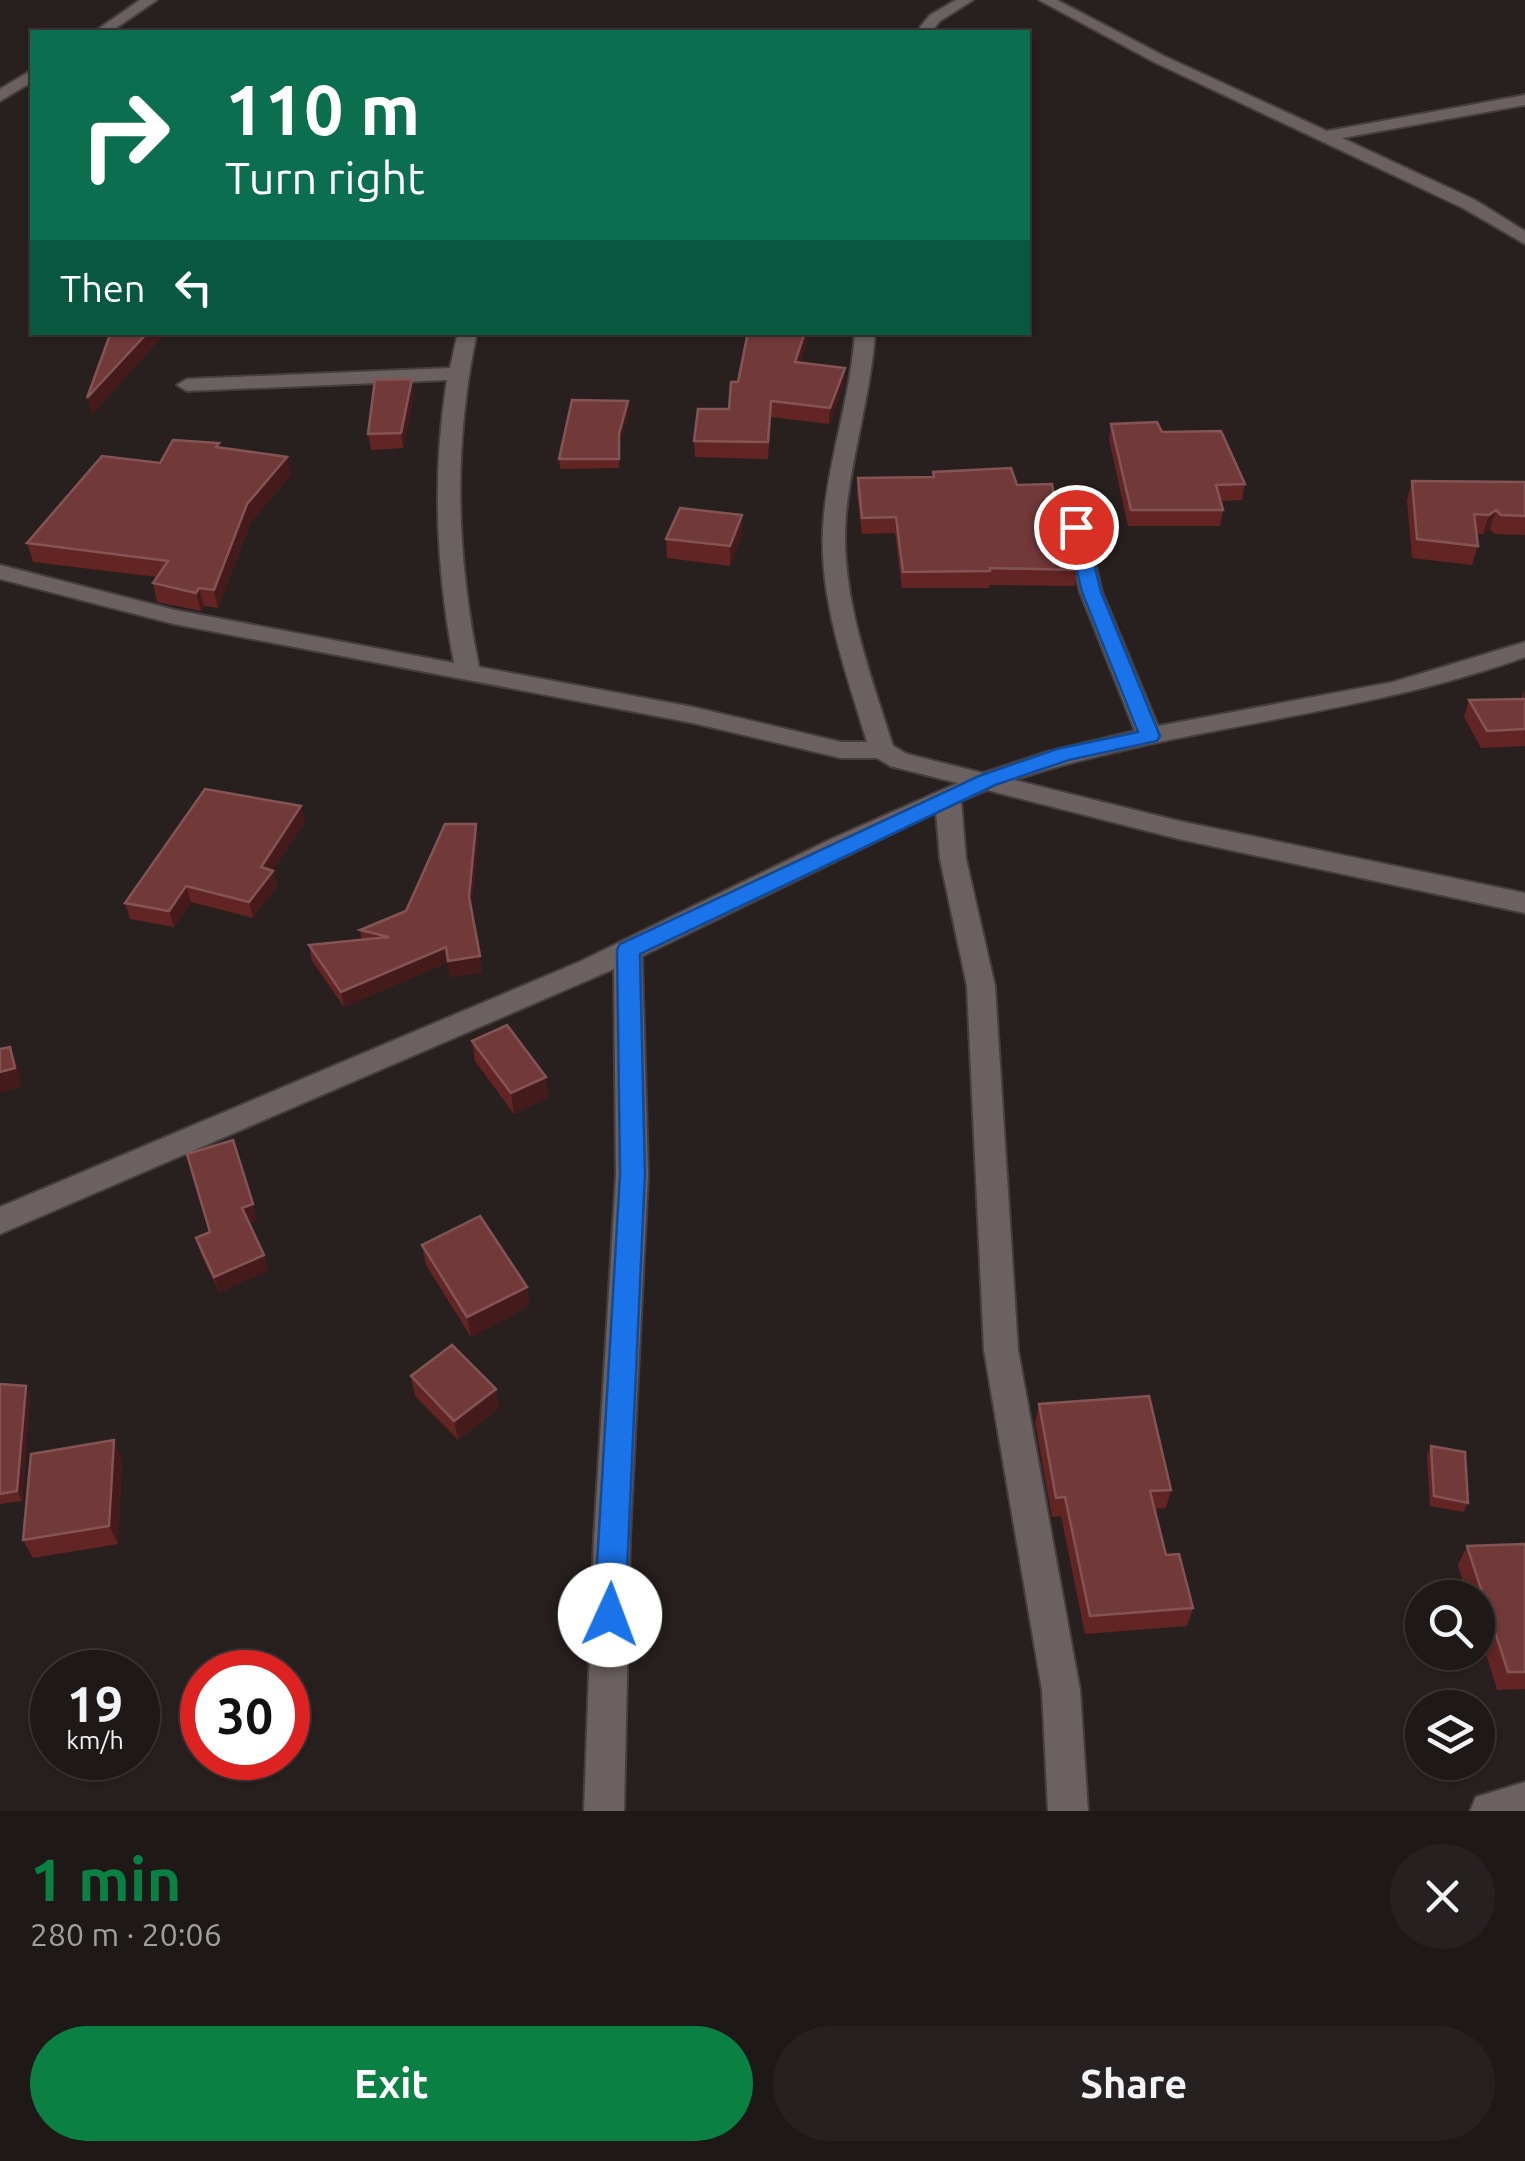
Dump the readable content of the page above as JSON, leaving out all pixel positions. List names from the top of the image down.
{
  "page": {
    "turn": ["110 m", "Turn right"],
    "then": "Then",
    "speed": "19 km/h",
    "limit": "30",
    "heading": ["1 min", "280 m · 20:06"],
    "buttons": ["Exit", "Share"]
  }
}
